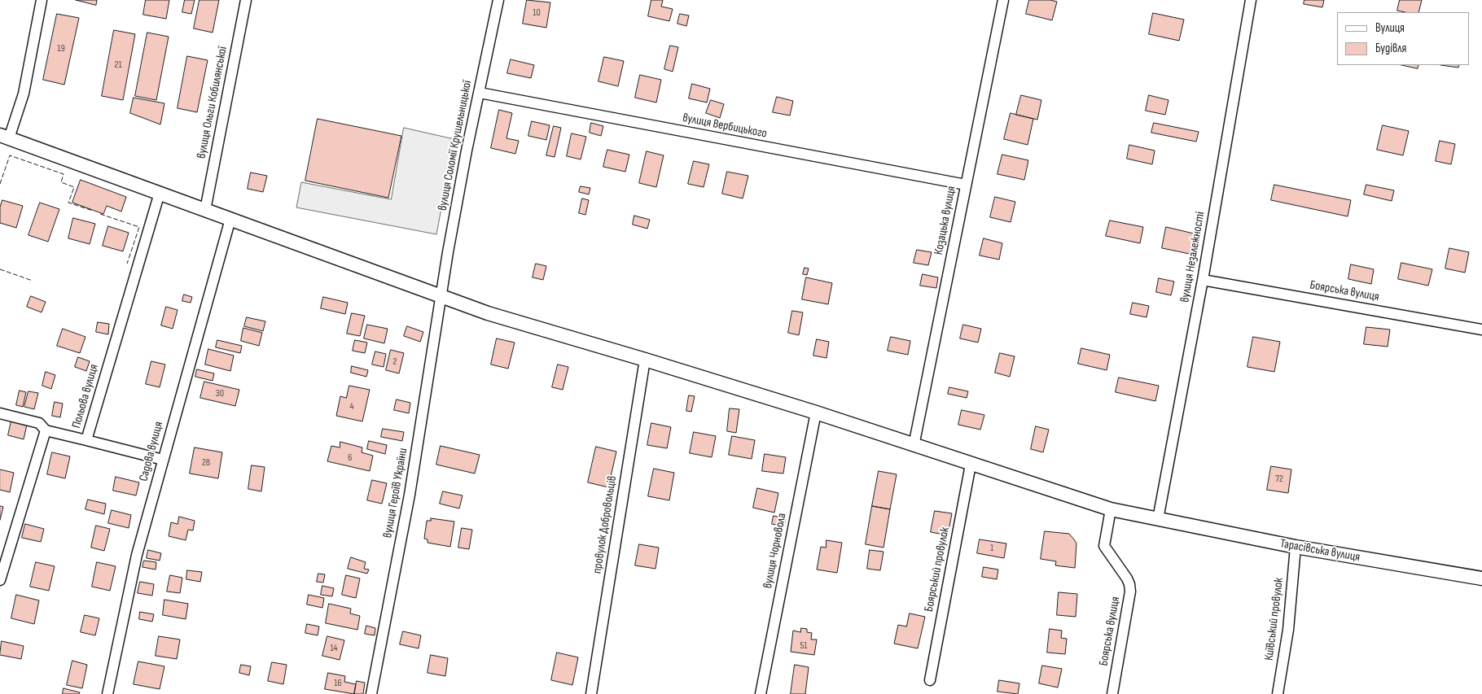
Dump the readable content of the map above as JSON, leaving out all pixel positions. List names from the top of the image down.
{
  "streets": {
    "street": [
      "вулиця Ольги Кобилянської",
      "вулиця Вербицького",
      "вулиця Соломії Крушельницької",
      "Козацька вулиця",
      "вулиця Незалежності",
      "Боярська вулиця",
      "Польова вулиця",
      "Садова вулиця",
      "вулиця Героїв України",
      "провулок Добровольців",
      "вулиця Чорновола",
      "Тарасівська вулиця",
      "Боярський провулок",
      "Київський провулок"
    ]
  },
  "crossings": [
    ["вулиця Ольги Кобилянської", "Тарасівська вулиця"],
    ["вулиця Вербицького", "вулиця Соломії Крушельницької"],
    ["вулиця Вербицького", "Козацька вулиця"],
    ["вулиця Соломії Крушельницької", "вулиця Героїв України"],
    ["вулиця Соломії Крушельницької", "Тарасівська вулиця"],
    ["Козацька вулиця", "Тарасівська вулиця"],
    ["вулиця Незалежності", "Боярська вулиця"],
    ["вулиця Незалежності", "Тарасівська вулиця"],
    ["Боярська вулиця", "Тарасівська вулиця"],
    ["Польова вулиця", "Тарасівська вулиця"],
    ["Садова вулиця", "Тарасівська вулиця"],
    ["вулиця Героїв України", "Тарасівська вулиця"],
    ["провулок Добровольців", "Тарасівська вулиця"],
    ["вулиця Чорновола", "Тарасівська вулиця"],
    ["Тарасівська вулиця", "Боярський провулок"],
    ["Тарасівська вулиця", "Київський провулок"]
  ],
  "house_numbers": [
    "10",
    "19",
    "21",
    "2",
    "30",
    "4",
    "6",
    "28",
    "72",
    "1",
    "51",
    "14",
    "16"
  ],
  "legend": ["Вулиця", "Будівля"]
}
